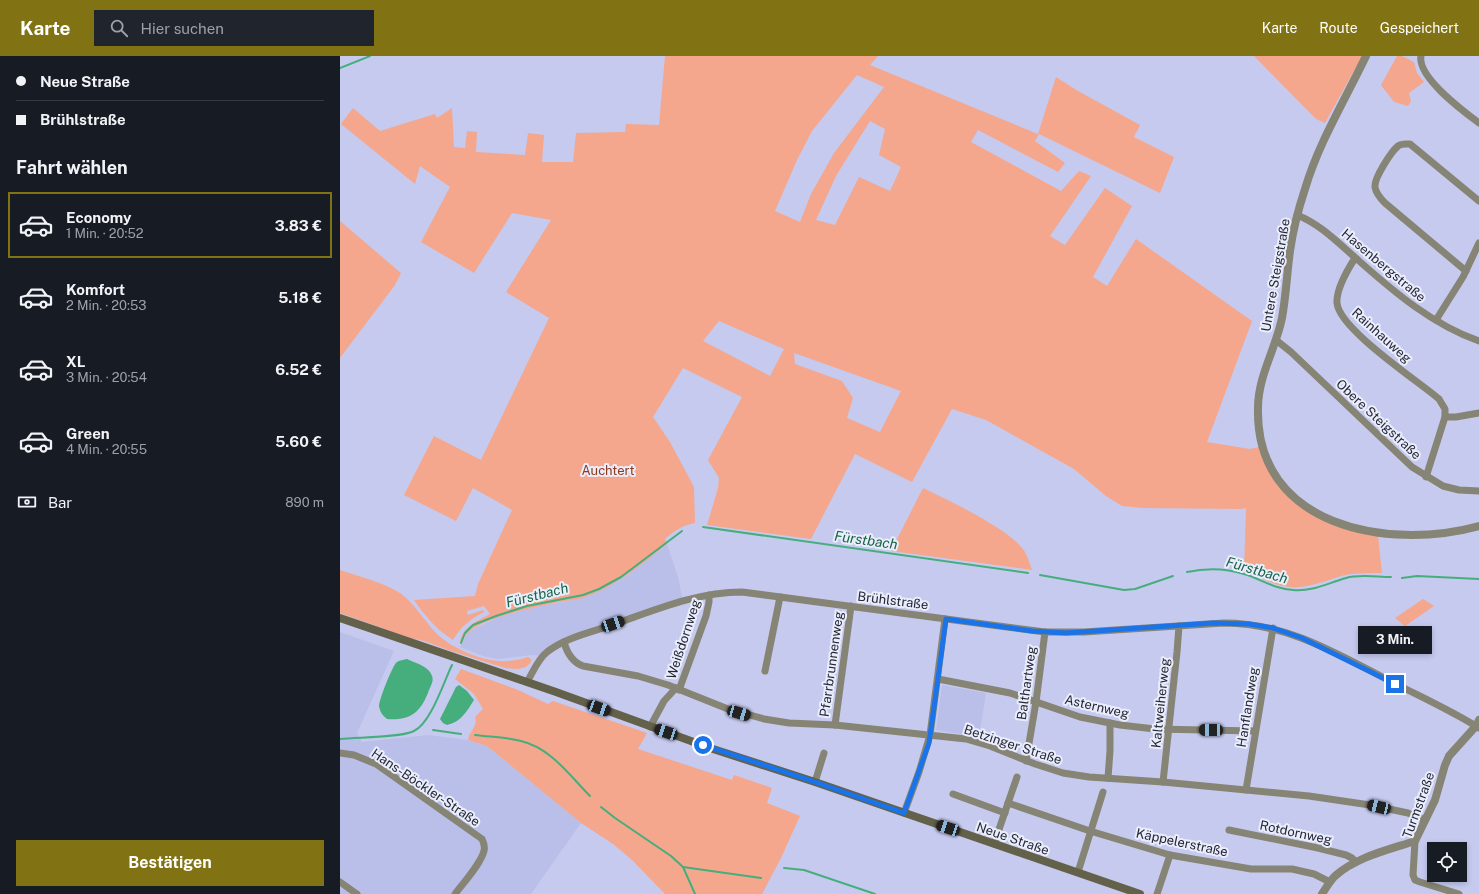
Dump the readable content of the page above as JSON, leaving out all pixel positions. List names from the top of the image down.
{
  "streets": {
    "main road": ["Neue Straße"],
    "street": [
      "Hasenbergstraße",
      "Untere Steigstraße",
      "Rainhauweg",
      "Obere Steigstraße",
      "Brühlstraße",
      "Weißdornweg",
      "Pfarrbrunnenweg",
      "Balthartweg",
      "Kaltweiherweg",
      "Asternweg",
      "Hanflandweg",
      "Betzinger Straße",
      "Hans-Böckler-Straße",
      "Turmstraße",
      "Rotdornweg",
      "Käppelerstraße"
    ]
  },
  "crossings": [
    ["Hasenbergstraße", "Untere Steigstraße"],
    ["Hasenbergstraße", "Rainhauweg"],
    ["Untere Steigstraße", "Obere Steigstraße"],
    ["Brühlstraße", "Weißdornweg"],
    ["Brühlstraße", "Pfarrbrunnenweg"],
    ["Brühlstraße", "Balthartweg"],
    ["Brühlstraße", "Kaltweiherweg"],
    ["Brühlstraße", "Hanflandweg"],
    ["Brühlstraße", "Betzinger Straße"],
    ["Brühlstraße", "Turmstraße"],
    ["Brühlstraße", "Neue Straße"],
    ["Weißdornweg", "Betzinger Straße"],
    ["Weißdornweg", "Neue Straße"],
    ["Pfarrbrunnenweg", "Betzinger Straße"],
    ["Balthartweg", "Asternweg"],
    ["Balthartweg", "Betzinger Straße"],
    ["Kaltweiherweg", "Asternweg"],
    ["Kaltweiherweg", "Betzinger Straße"],
    ["Asternweg", "Hanflandweg"],
    ["Hanflandweg", "Betzinger Straße"],
    ["Betzinger Straße", "Turmstraße"]
  ],
  "water": ["Fürstbach"],
  "parks": ["Auchtert"],
  "page": {
    "header": "Karte",
    "search": "Hier suchen",
    "nav": ["Karte", "Route", "Gespeichert"],
    "banner": ["Neue Straße", "Brühlstraße"],
    "heading": "Fahrt wählen",
    "list": [
      {
        "name": "Economy",
        "note": "1 Min. · 20:52",
        "value": "3.83 €"
      },
      {
        "name": "Komfort",
        "note": "2 Min. · 20:53",
        "value": "5.18 €"
      },
      {
        "name": "XL",
        "note": "3 Min. · 20:54",
        "value": "6.52 €"
      },
      {
        "name": "Green",
        "note": "4 Min. · 20:55",
        "value": "5.60 €"
      }
    ],
    "pay": ["Bar", "890 m"],
    "bubble": "3 Min.",
    "buttons": "Bestätigen"
  }
}
